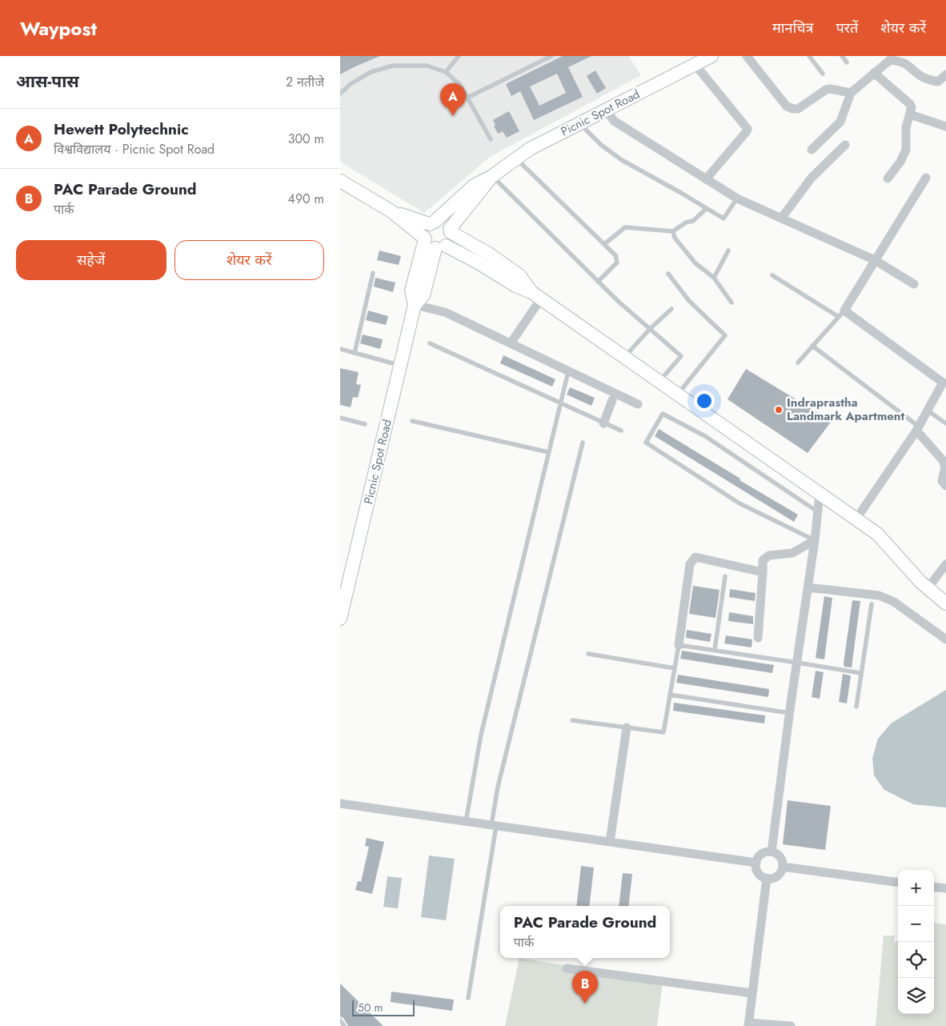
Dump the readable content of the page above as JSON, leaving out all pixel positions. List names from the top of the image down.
{
  "streets": {
    "street": ["Picnic Spot Road"]
  },
  "places": ["Indraprastha Landmark Apartment"],
  "scale_bar": "50 m",
  "page": {
    "header": "Waypost",
    "nav": ["मानचित्र", "परतें", "शेयर करें"],
    "heading": ["आस-पास", "2 नतीजे"],
    "pins": ["A", "B"],
    "list": [
      {
        "mark": "A",
        "name": "Hewett Polytechnic",
        "note": "विश्वविद्यालय · Picnic Spot Road",
        "value": "300 m"
      },
      {
        "mark": "B",
        "name": "PAC Parade Ground",
        "note": "पार्क",
        "value": "490 m"
      }
    ],
    "buttons": ["सहेजें", "शेयर करें"],
    "map_buttons": ["+", "−"],
    "popup": ["PAC Parade Ground", "पार्क"],
    "scale": "50 m"
  }
}
